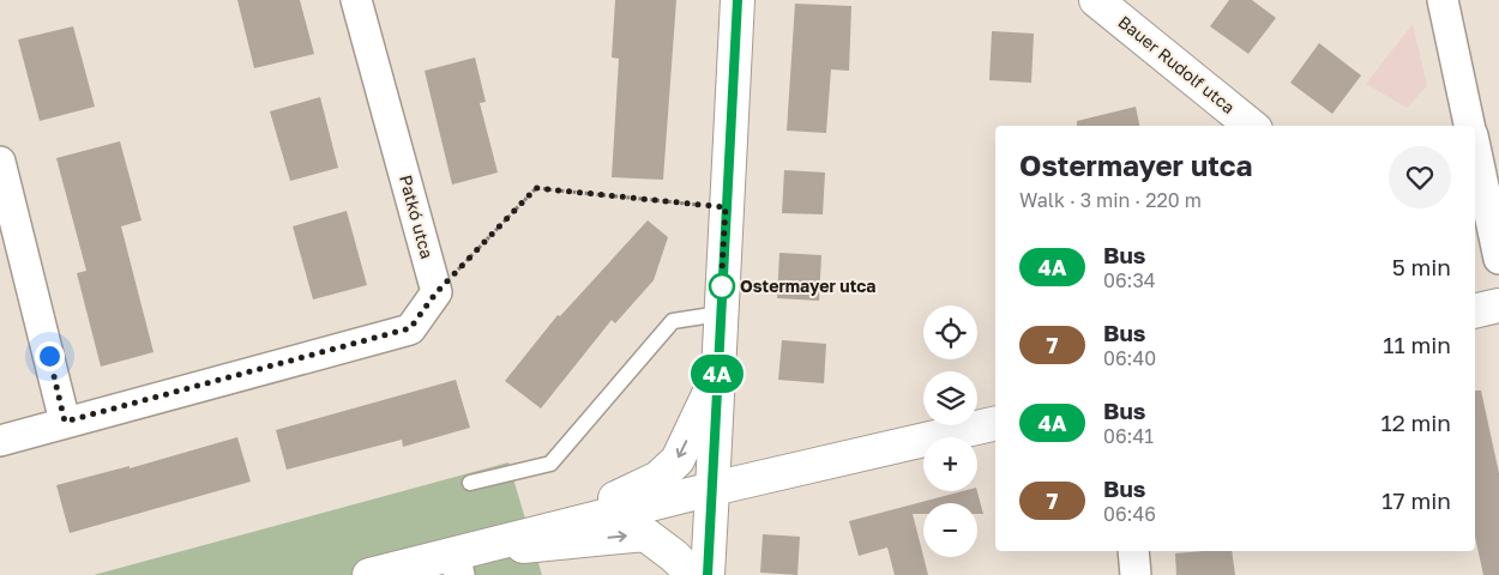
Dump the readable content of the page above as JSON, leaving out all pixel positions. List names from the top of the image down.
{
  "streets": {
    "main road": ["Bauer Rudolf utca"],
    "street": ["Patkó utca"]
  },
  "places": ["Ostermayer utca"],
  "lines": ["bus line 4A"],
  "page": {
    "on_map": "4A",
    "heading": ["Ostermayer utca", "Walk · 3 min · 220 m"],
    "list": [
      {
        "mark": "4A",
        "name": "Bus",
        "note": "06:34",
        "value": "5 min"
      },
      {
        "mark": "7",
        "name": "Bus",
        "note": "06:40",
        "value": "11 min"
      },
      {
        "mark": "4A",
        "name": "Bus",
        "note": "06:41",
        "value": "12 min"
      },
      {
        "mark": "7",
        "name": "Bus",
        "note": "06:46",
        "value": "17 min"
      }
    ],
    "map_buttons": ["+", "−"]
  }
}
